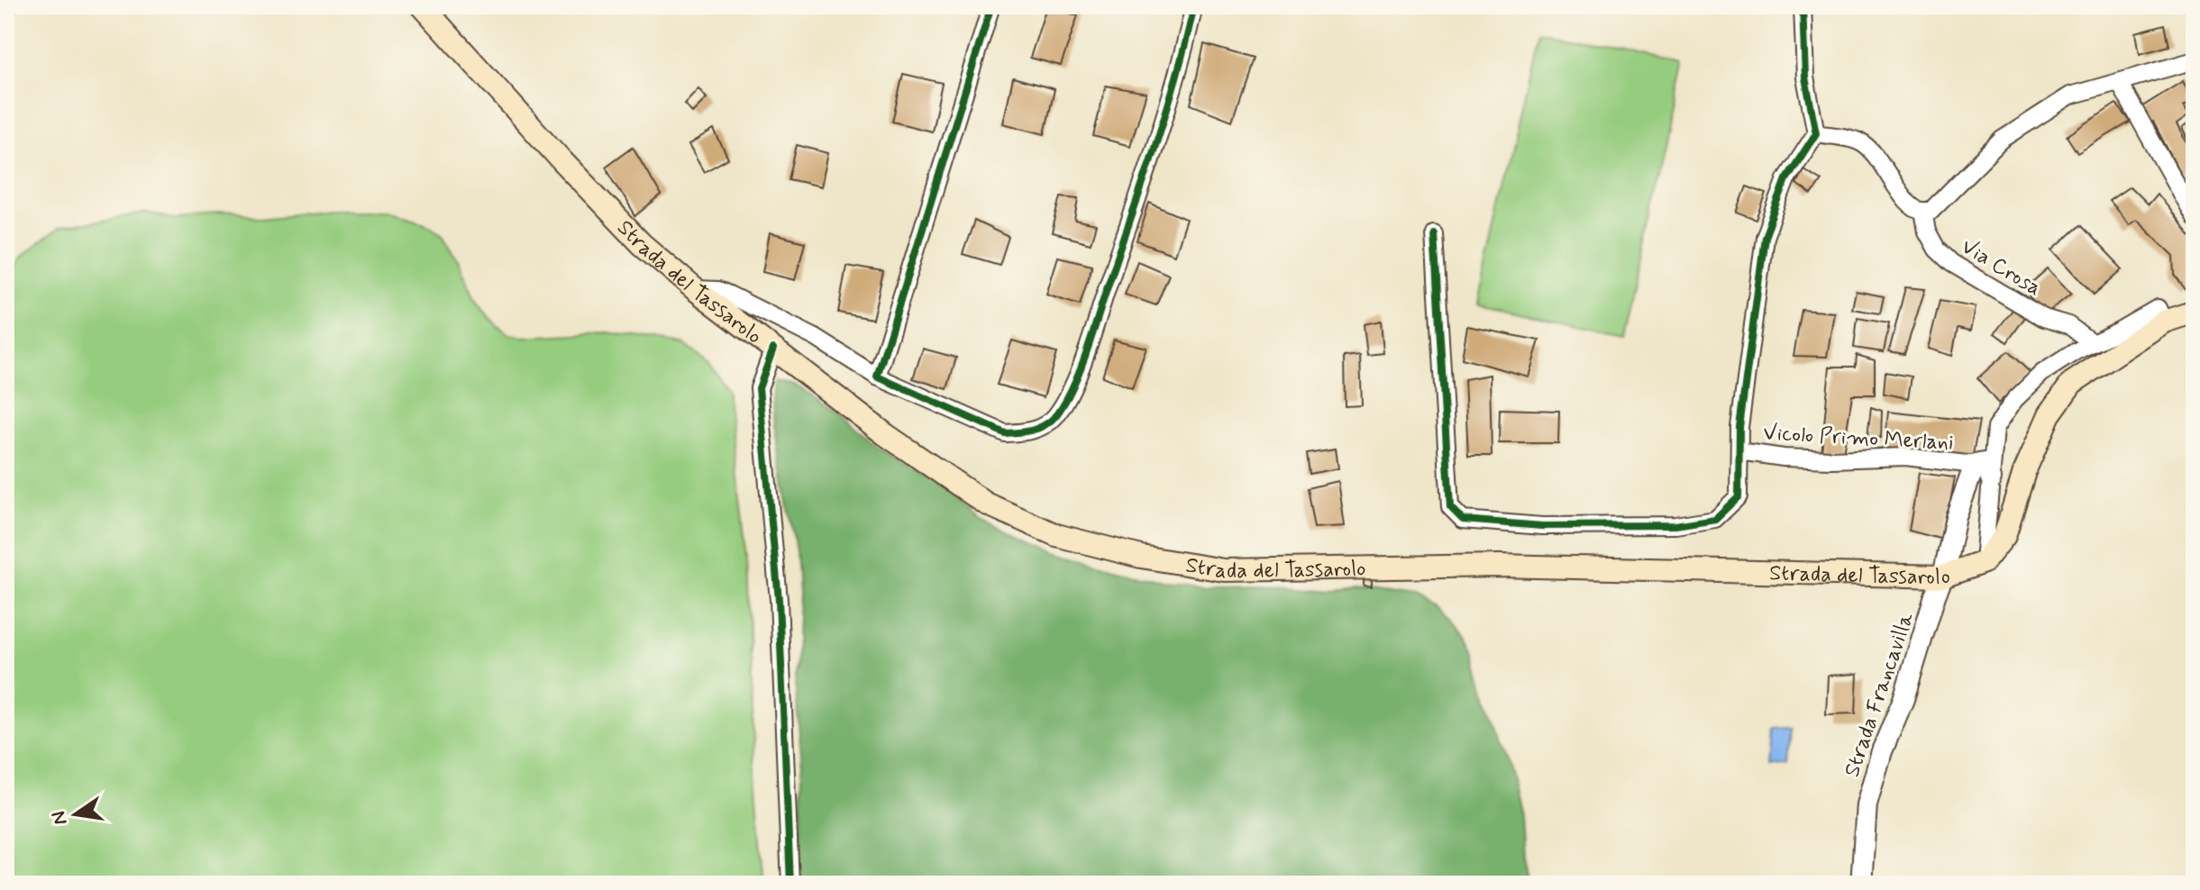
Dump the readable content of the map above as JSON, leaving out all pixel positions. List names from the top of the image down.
{
  "streets": {
    "main road": ["Strada del Tassarolo"],
    "street": ["Via Crosa", "Vicolo Primo Merlani", "Strada Francavilla"]
  },
  "crossings": [
    ["Strada del Tassarolo", "Strada Francavilla"],
    ["Vicolo Primo Merlani", "Strada Francavilla"]
  ],
  "north": "left"
}
